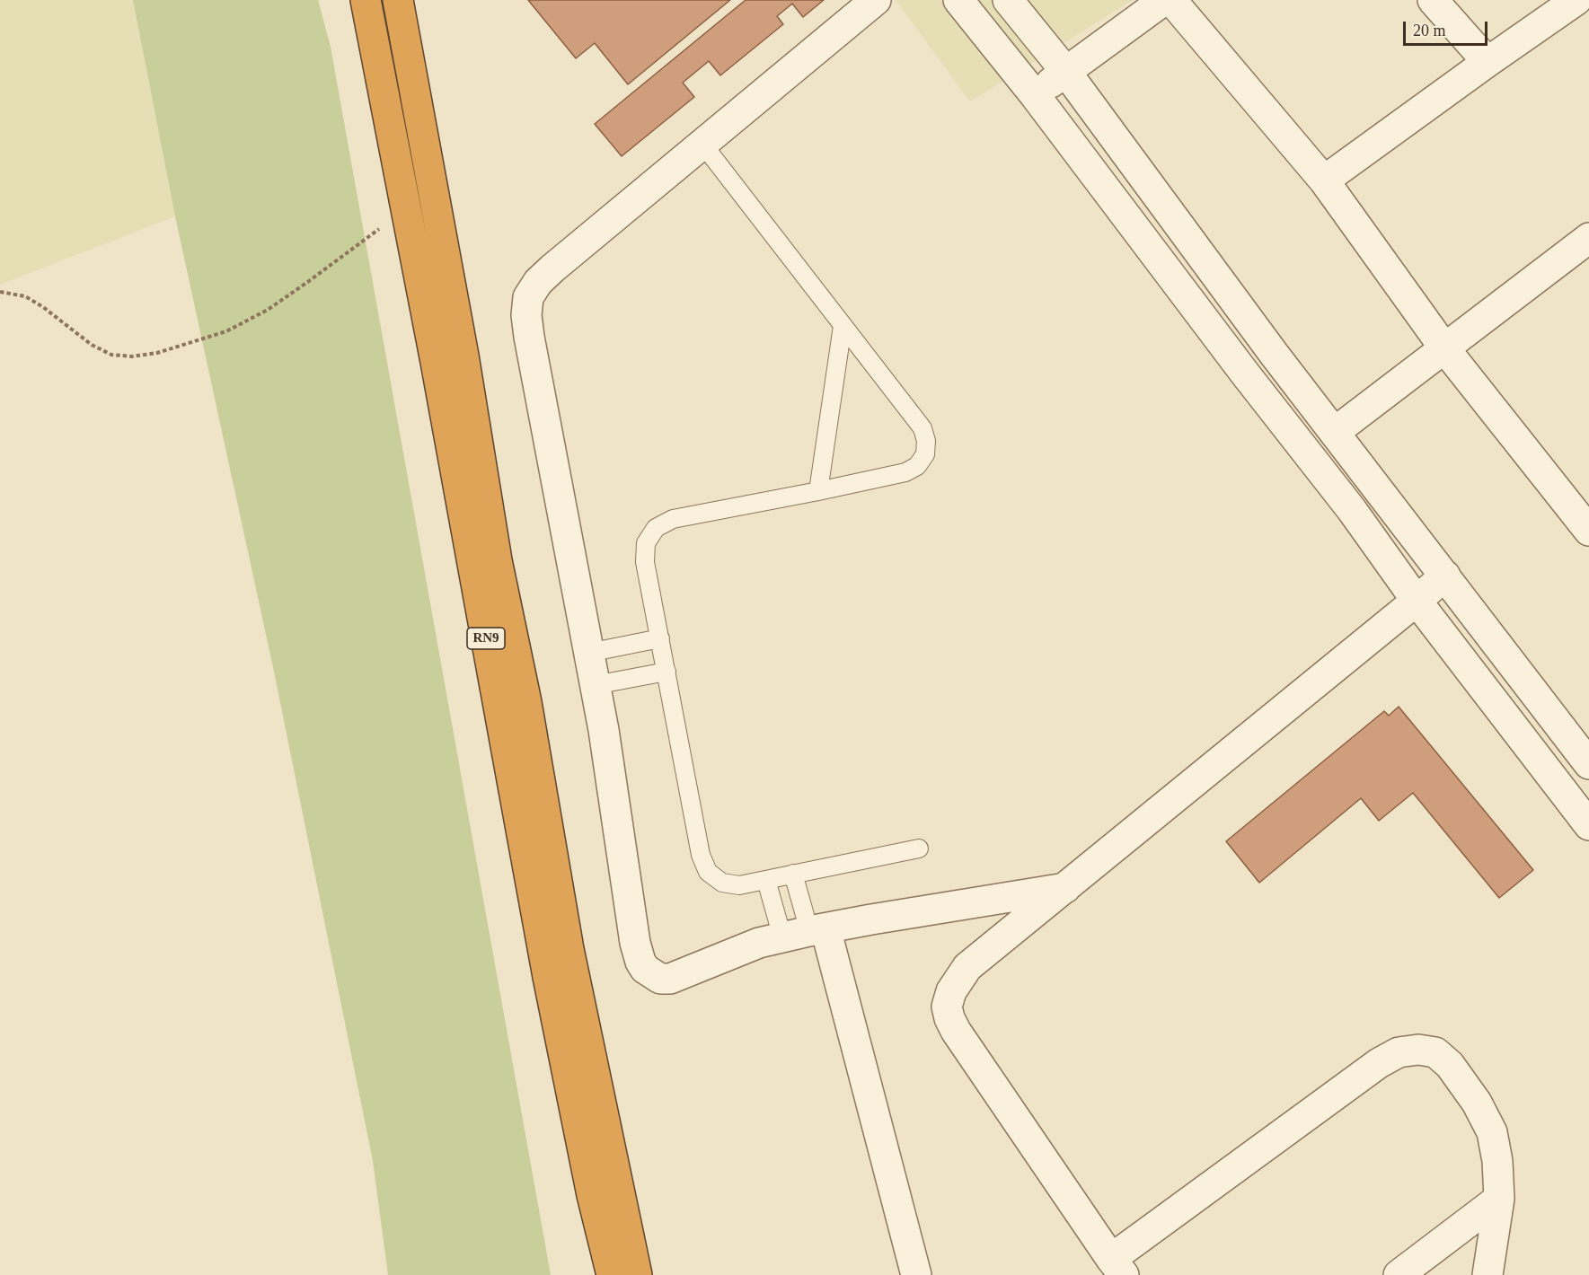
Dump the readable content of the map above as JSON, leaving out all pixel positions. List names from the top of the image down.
{
  "streets": {
    "highway": ["RN9"]
  },
  "scale_bar": "20 m"
}
